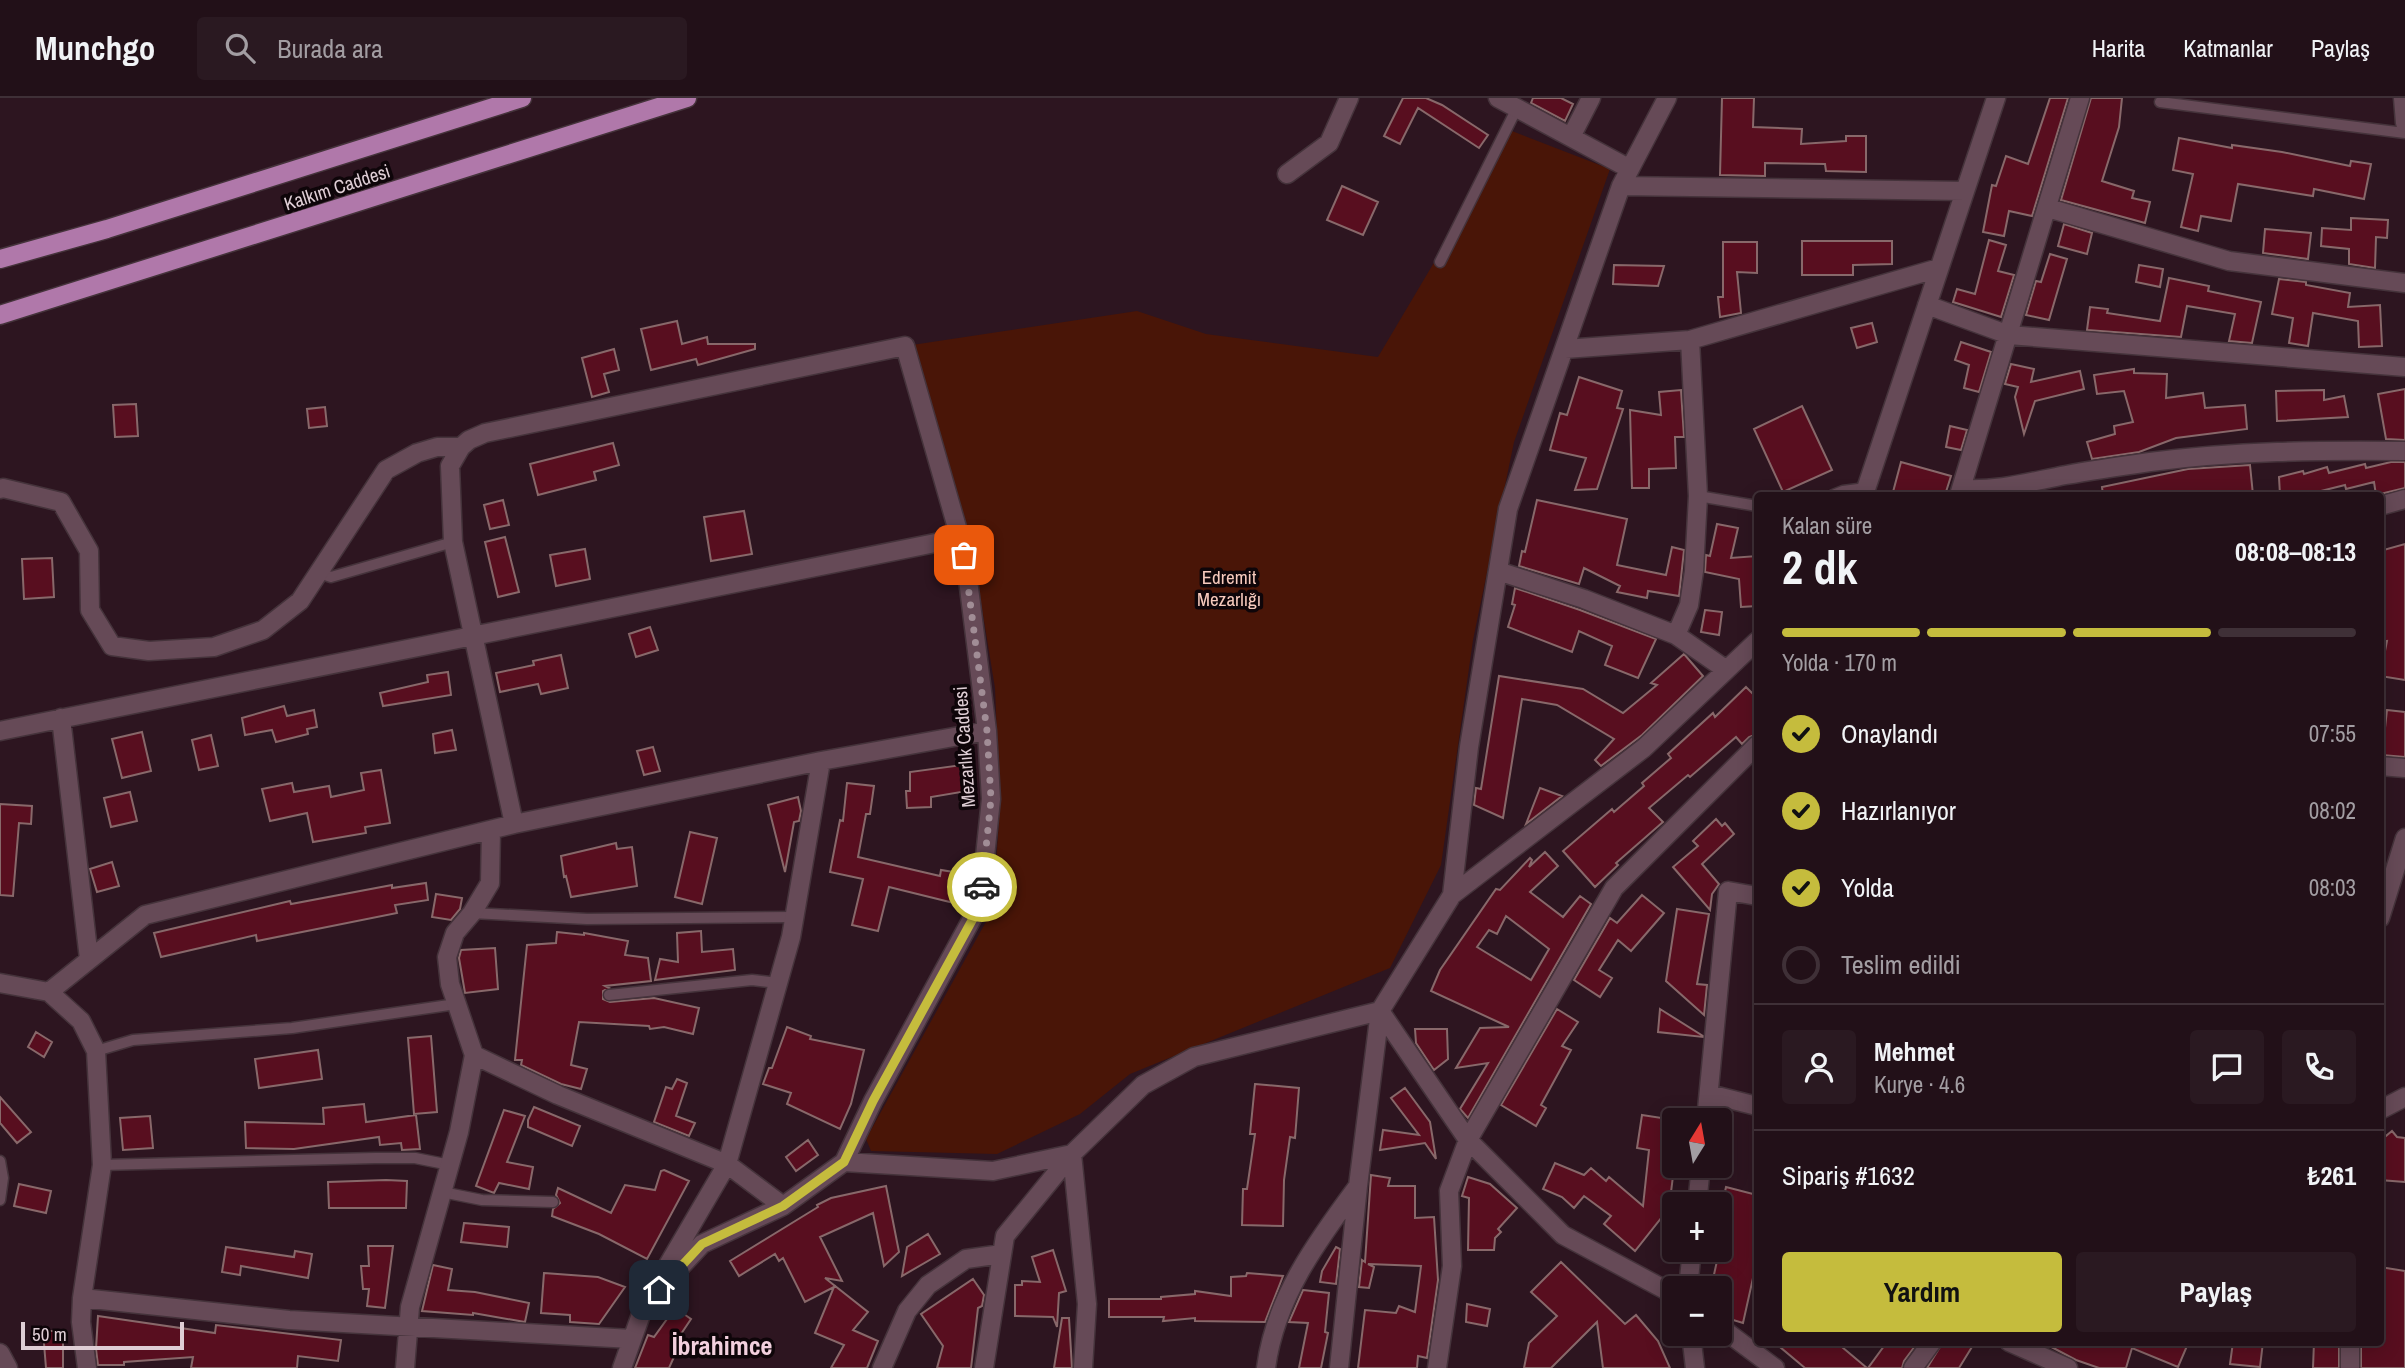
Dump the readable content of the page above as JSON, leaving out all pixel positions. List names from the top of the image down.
{
  "streets": {
    "main road": ["Kalkım Caddesi"],
    "street": ["Mezarlık Caddesi"]
  },
  "districts": ["İbrahimce"],
  "parks": ["Edremit Mezarlığı"],
  "scale_bar": "50 m",
  "north": "top",
  "page": {
    "header": "Munchgo",
    "search": "Burada ara",
    "nav": ["Harita", "Katmanlar", "Paylaş"],
    "heading": ["2 dk", "Kalan süre", "08:08–08:13"],
    "panel": [
      "Mehmet",
      "Kurye · 4.6",
      "Sipariş #1632",
      "₺261"
    ],
    "bar": "Yolda · 170 m",
    "list": [
      ["Onaylandı", "07:55"],
      ["Hazırlanıyor", "08:02"],
      ["Yolda", "08:03"],
      "Teslim edildi"
    ],
    "map_buttons": ["+", "−"],
    "buttons": ["Yardım", "Paylaş"],
    "scale": "50 m"
  }
}
